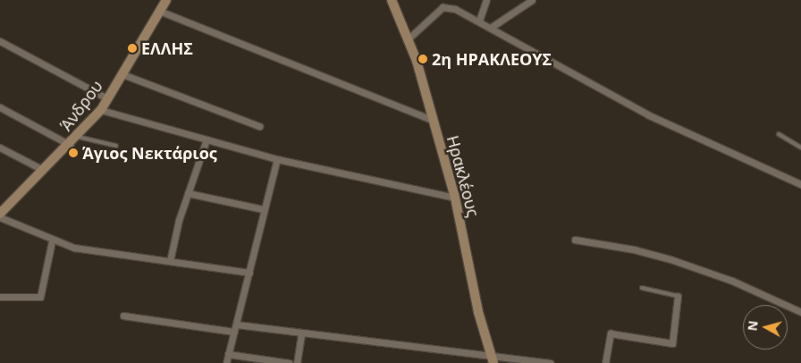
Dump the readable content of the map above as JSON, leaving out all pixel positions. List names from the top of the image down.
{
  "streets": {
    "street": ["Άνδρου", "Ηρακλέους"]
  },
  "places": ["ΕΛΛΗΣ", "2η ΗΡΑΚΛΕΟΥΣ", "Άγιος Νεκτάριος"],
  "north": "left"
}
